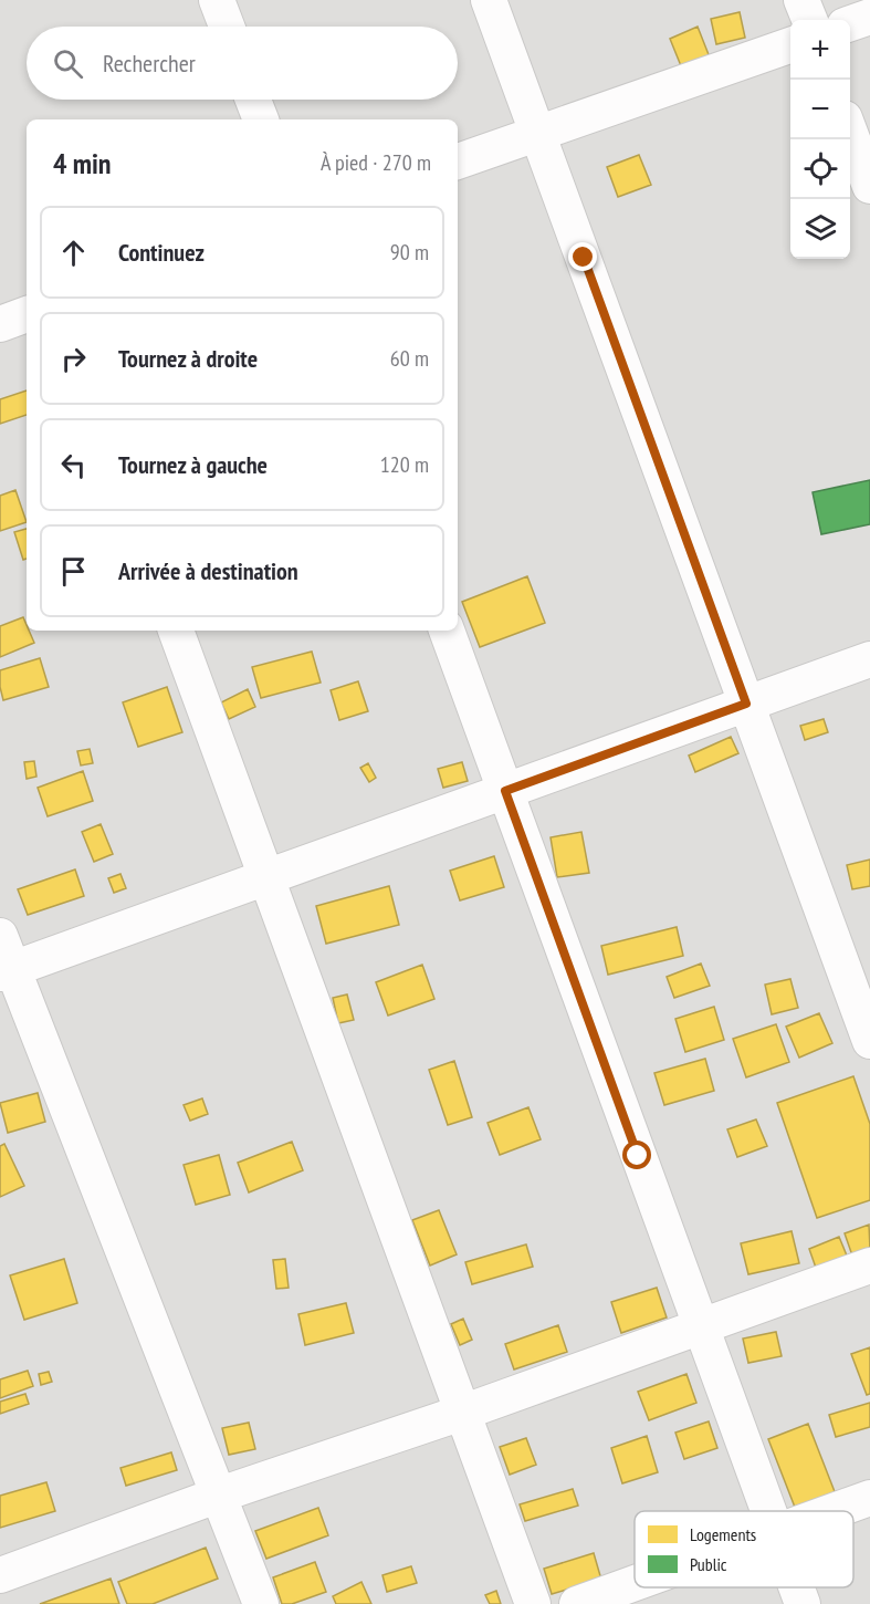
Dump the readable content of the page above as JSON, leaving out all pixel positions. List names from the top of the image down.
{
  "legend": ["Logements", "Public"],
  "page": {
    "map_buttons": ["+", "−"],
    "search": "Rechercher",
    "heading": ["4 min", "À pied · 270 m"],
    "list": [
      ["Continuez", "90 m"],
      ["Tournez à droite", "60 m"],
      ["Tournez à gauche", "120 m"],
      "Arrivée à destination"
    ]
  }
}
